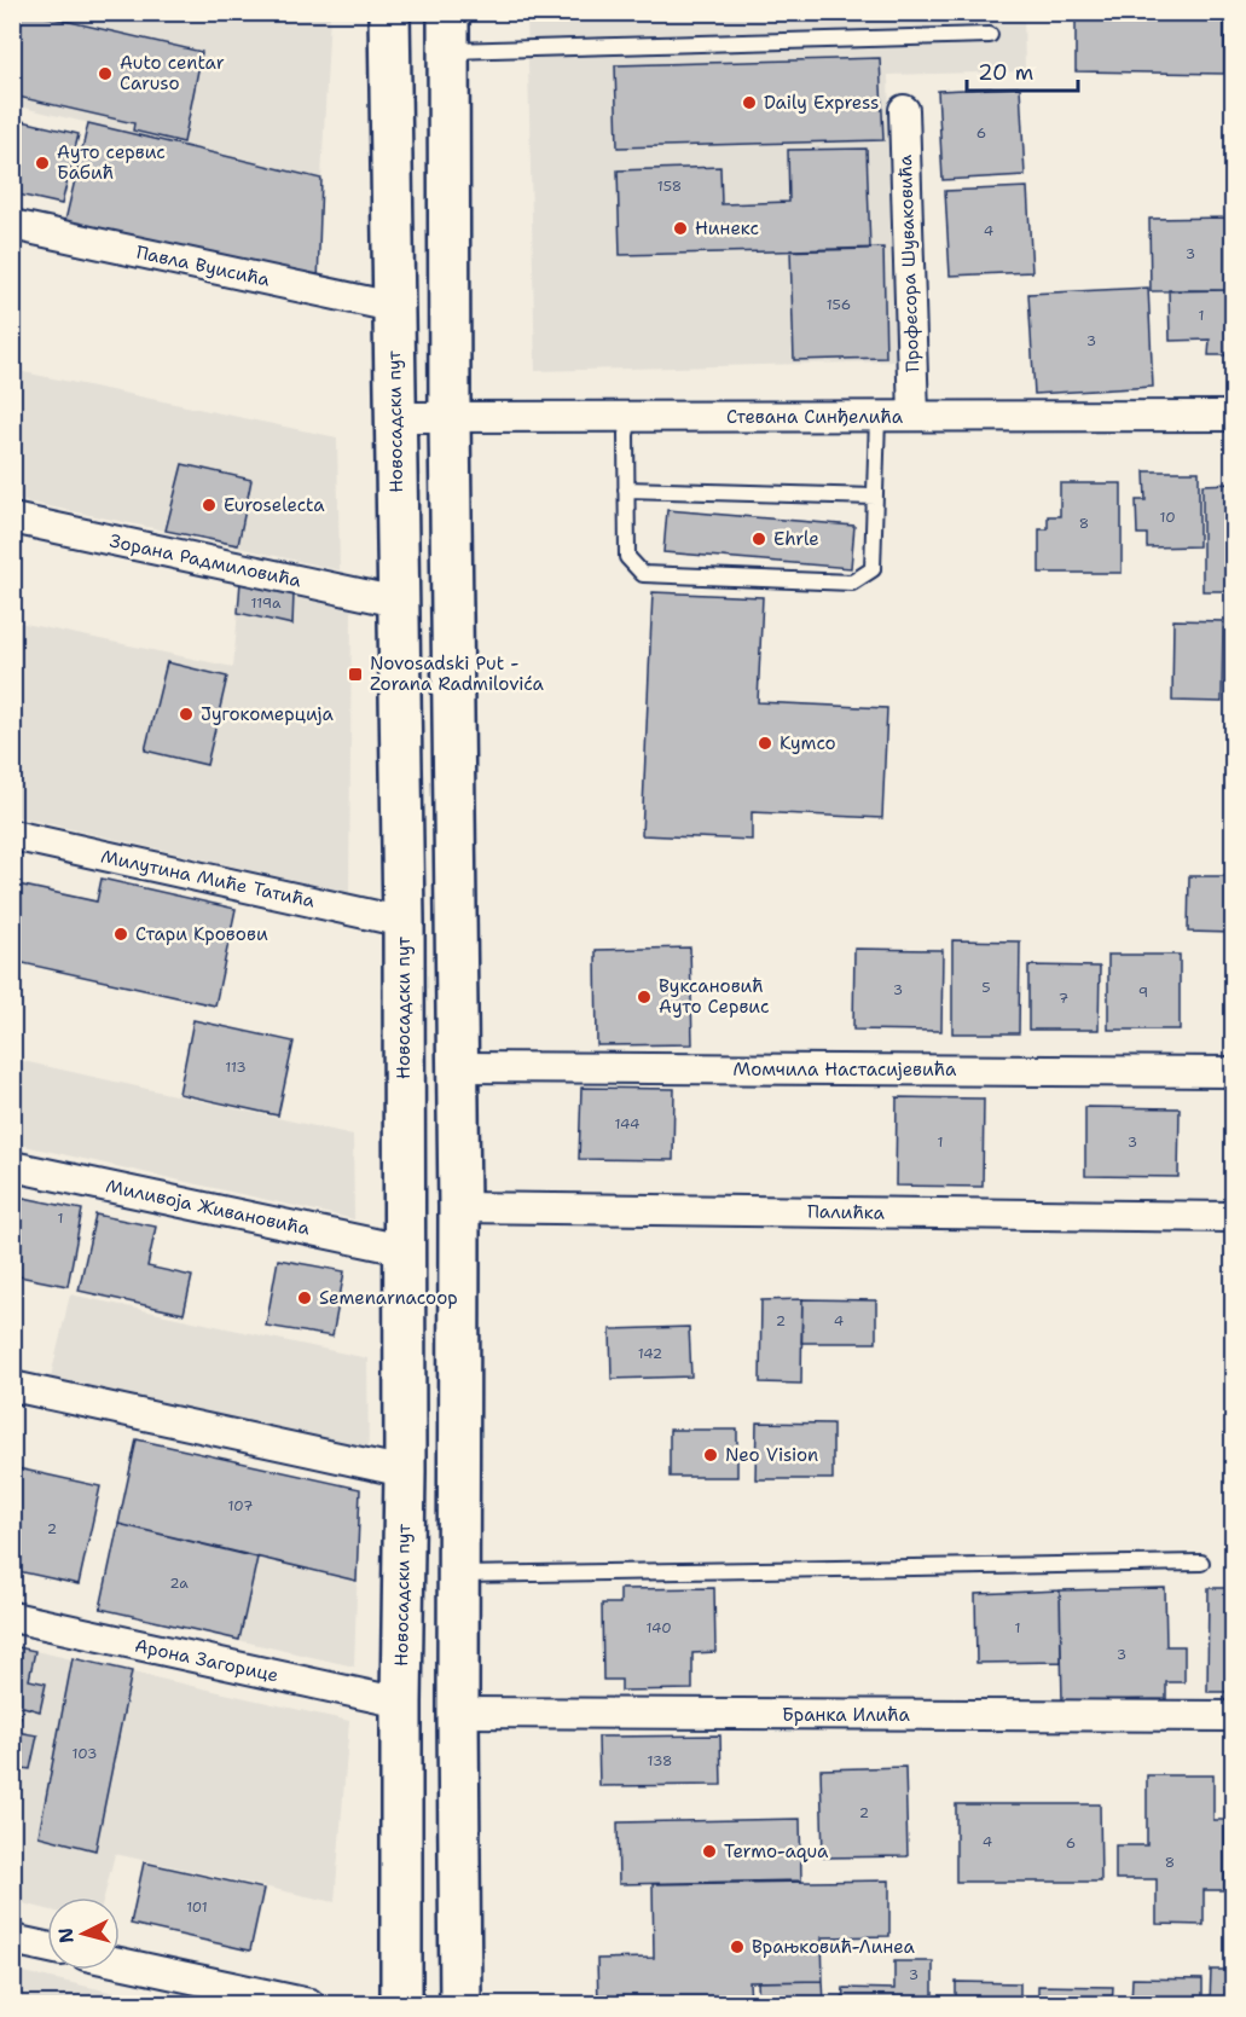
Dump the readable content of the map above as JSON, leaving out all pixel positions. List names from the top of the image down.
{
  "streets": {
    "main road": ["Новосадски пут"],
    "street": [
      "Професора Шуваковића",
      "Павла Вуисића",
      "Стевана Синђелића",
      "Зорана Радмиловића",
      "Милутина Миће Татића",
      "Момчила Настасијевића",
      "Миливоја Живановића",
      "Палићка",
      "Арона Загорице",
      "Бранка Илића"
    ]
  },
  "crossings": [
    ["Професора Шуваковића", "Стевана Синђелића"],
    ["Павла Вуисића", "Новосадски пут"],
    ["Стевана Синђелића", "Новосадски пут"],
    ["Новосадски пут", "Зорана Радмиловића"],
    ["Новосадски пут", "Милутина Миће Татића"],
    ["Новосадски пут", "Миливоја Живановића"],
    ["Новосадски пут", "Арона Загорице"]
  ],
  "places": {
    "other": [
      "Auto centar Caruso",
      "Daily Express",
      "Ауто сервис Бабић",
      "Нинекс",
      "Euroselecta",
      "Ehrle",
      "Југокомерција",
      "Kymco",
      "Стари Кровови",
      "Вуксановић Ауто Сервис",
      "Semenarnacoop",
      "Neo Vision",
      "Termo-aqua",
      "Врањковић-Линеа"
    ],
    "transit": ["Novosadski Put - Zorana Radmilovića"]
  },
  "house_numbers": [
    "6",
    "158",
    "4",
    "3",
    "156",
    "1",
    "3",
    "10",
    "8",
    "119a",
    "5",
    "3",
    "9",
    "7",
    "113",
    "144",
    "1",
    "3",
    "1",
    "2",
    "4",
    "142",
    "107",
    "2",
    "2a",
    "140",
    "1",
    "3",
    "103",
    "138",
    "2",
    "4",
    "6",
    "8",
    "101",
    "3"
  ],
  "scale_bar": "20 m",
  "north": "left"
}
